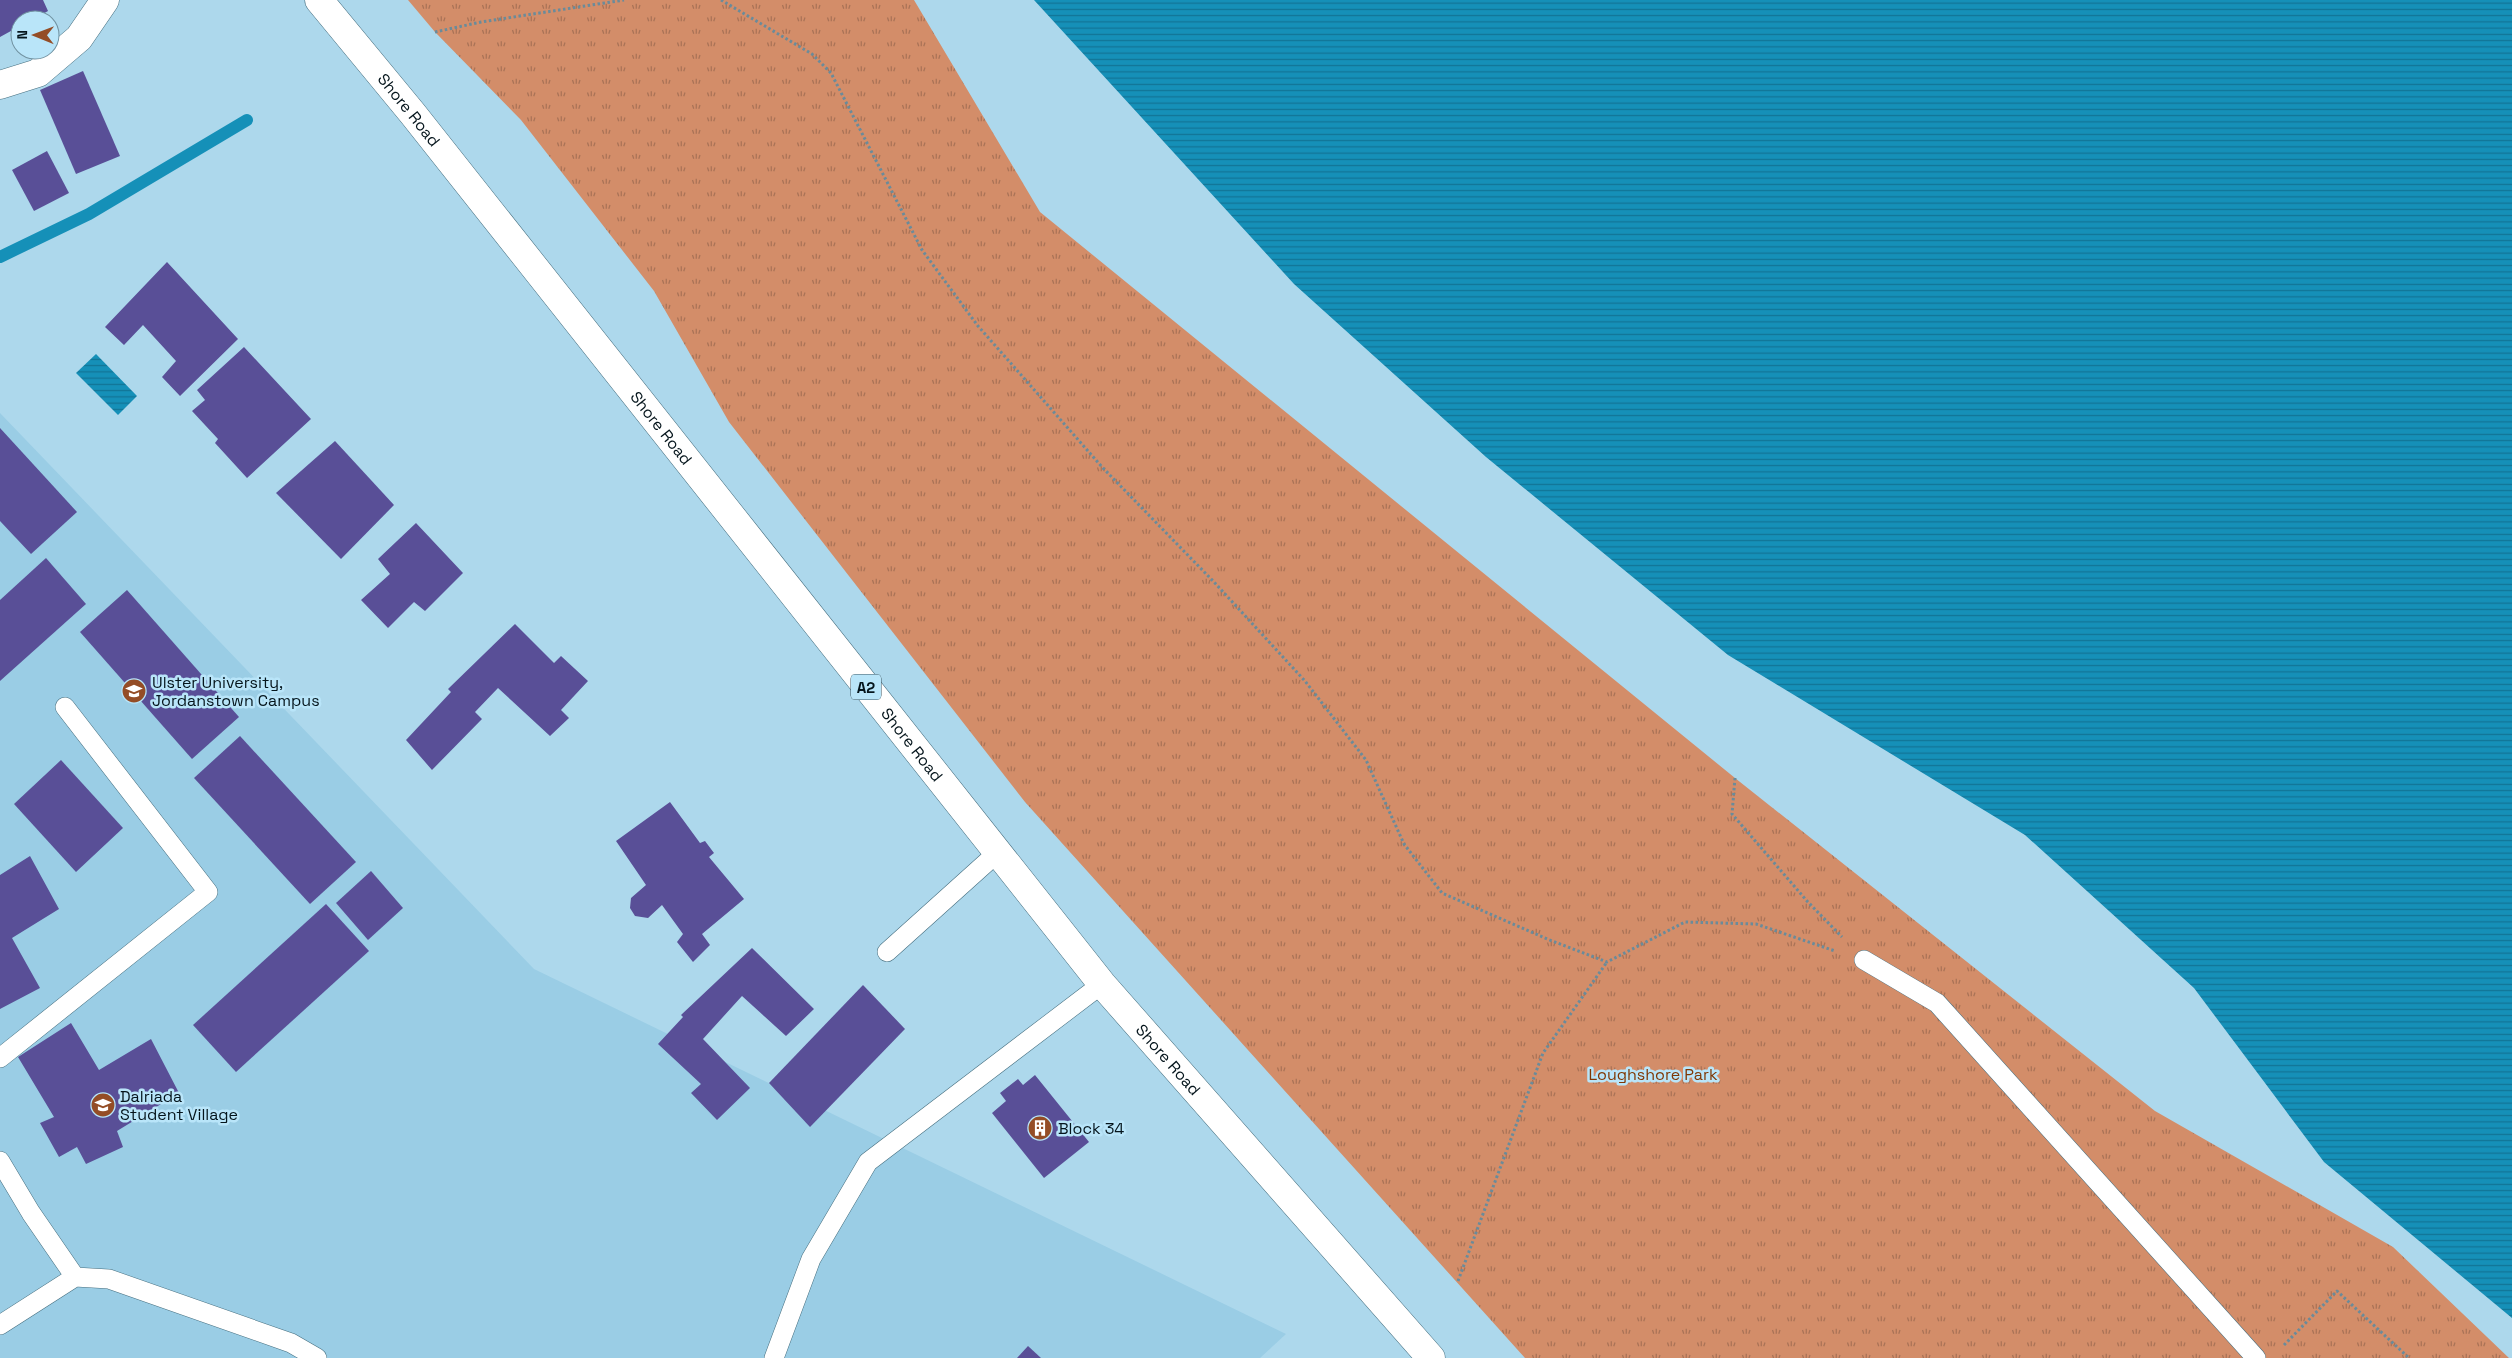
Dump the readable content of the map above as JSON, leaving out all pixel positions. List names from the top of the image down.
{
  "streets": {
    "main road": ["Shore Road", "A2"]
  },
  "parks": ["Loughshore Park"],
  "places": {
    "school or university": ["Ulster University, Jordanstown Campus", "Dalriada Student Village"],
    "building": ["Block 34"]
  },
  "north": "left"
}
